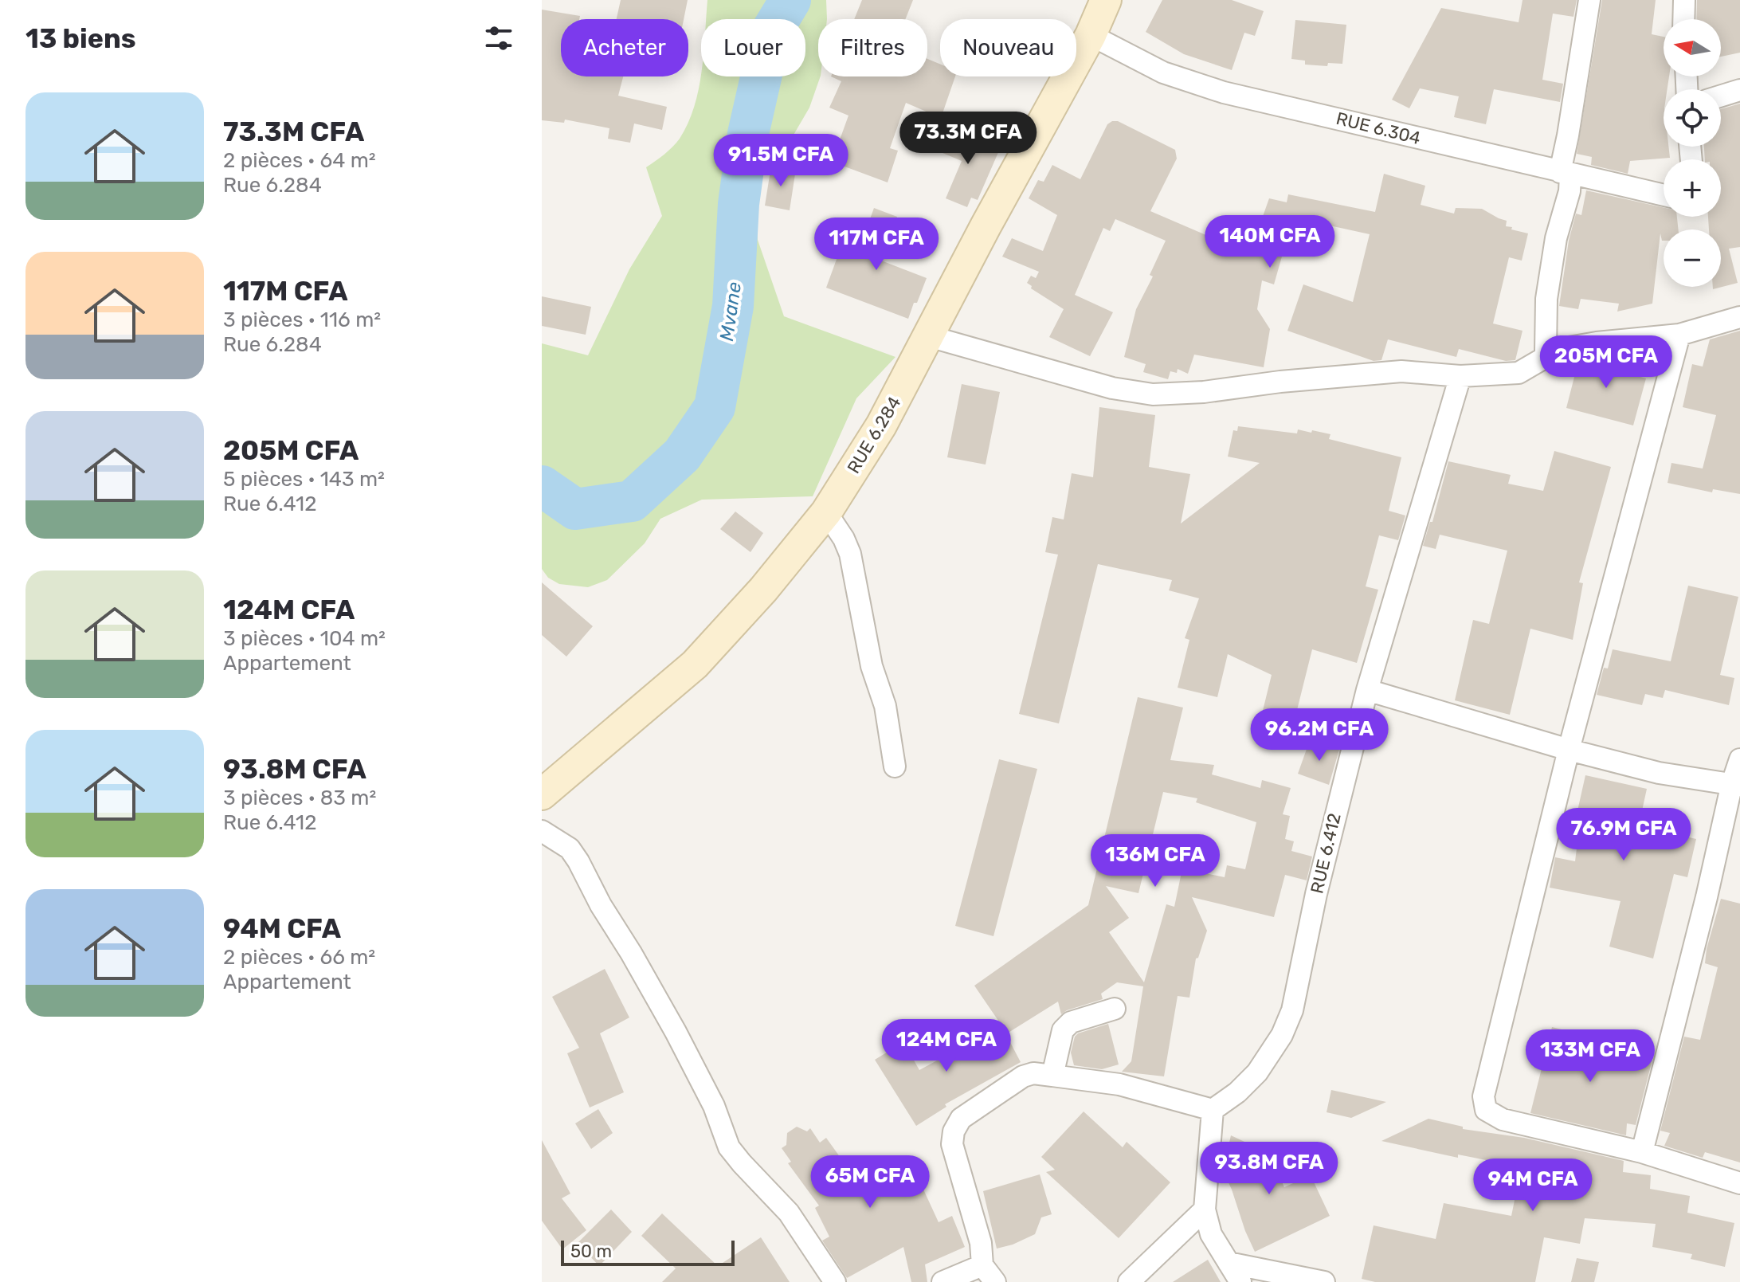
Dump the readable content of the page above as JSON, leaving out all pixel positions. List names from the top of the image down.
{
  "streets": {
    "street": ["RUE 6.304", "RUE 6.284", "RUE 6.412"]
  },
  "crossings": [
    ["RUE 6.304", "RUE 6.284"]
  ],
  "water": ["Mvane"],
  "scale_bar": "50 m",
  "north": "left",
  "page": {
    "heading": "13 biens",
    "map_buttons": ["+", "−"],
    "chip": [
      "Acheter",
      "Louer",
      "Filtres",
      "Nouveau"
    ],
    "list": [
      {
        "name": "73.3M CFA",
        "note": "2 pièces · 64 m² · Rue 6.284"
      },
      {
        "name": "117M CFA",
        "note": "3 pièces · 116 m² · Rue 6.284"
      },
      {
        "name": "205M CFA",
        "note": "5 pièces · 143 m² · Rue 6.412"
      },
      {
        "name": "124M CFA",
        "note": "3 pièces · 104 m² · Appartement"
      },
      {
        "name": "93.8M CFA",
        "note": "3 pièces · 83 m² · Rue 6.412"
      },
      {
        "name": "94M CFA",
        "note": "2 pièces · 66 m² · Appartement"
      }
    ],
    "price": [
      "73.3M CFA",
      "91.5M CFA",
      "140M CFA",
      "117M CFA",
      "205M CFA",
      "96.2M CFA",
      "76.9M CFA",
      "136M CFA",
      "124M CFA",
      "133M CFA",
      "93.8M CFA",
      "65M CFA",
      "94M CFA"
    ],
    "scale": "50 m"
  }
}
